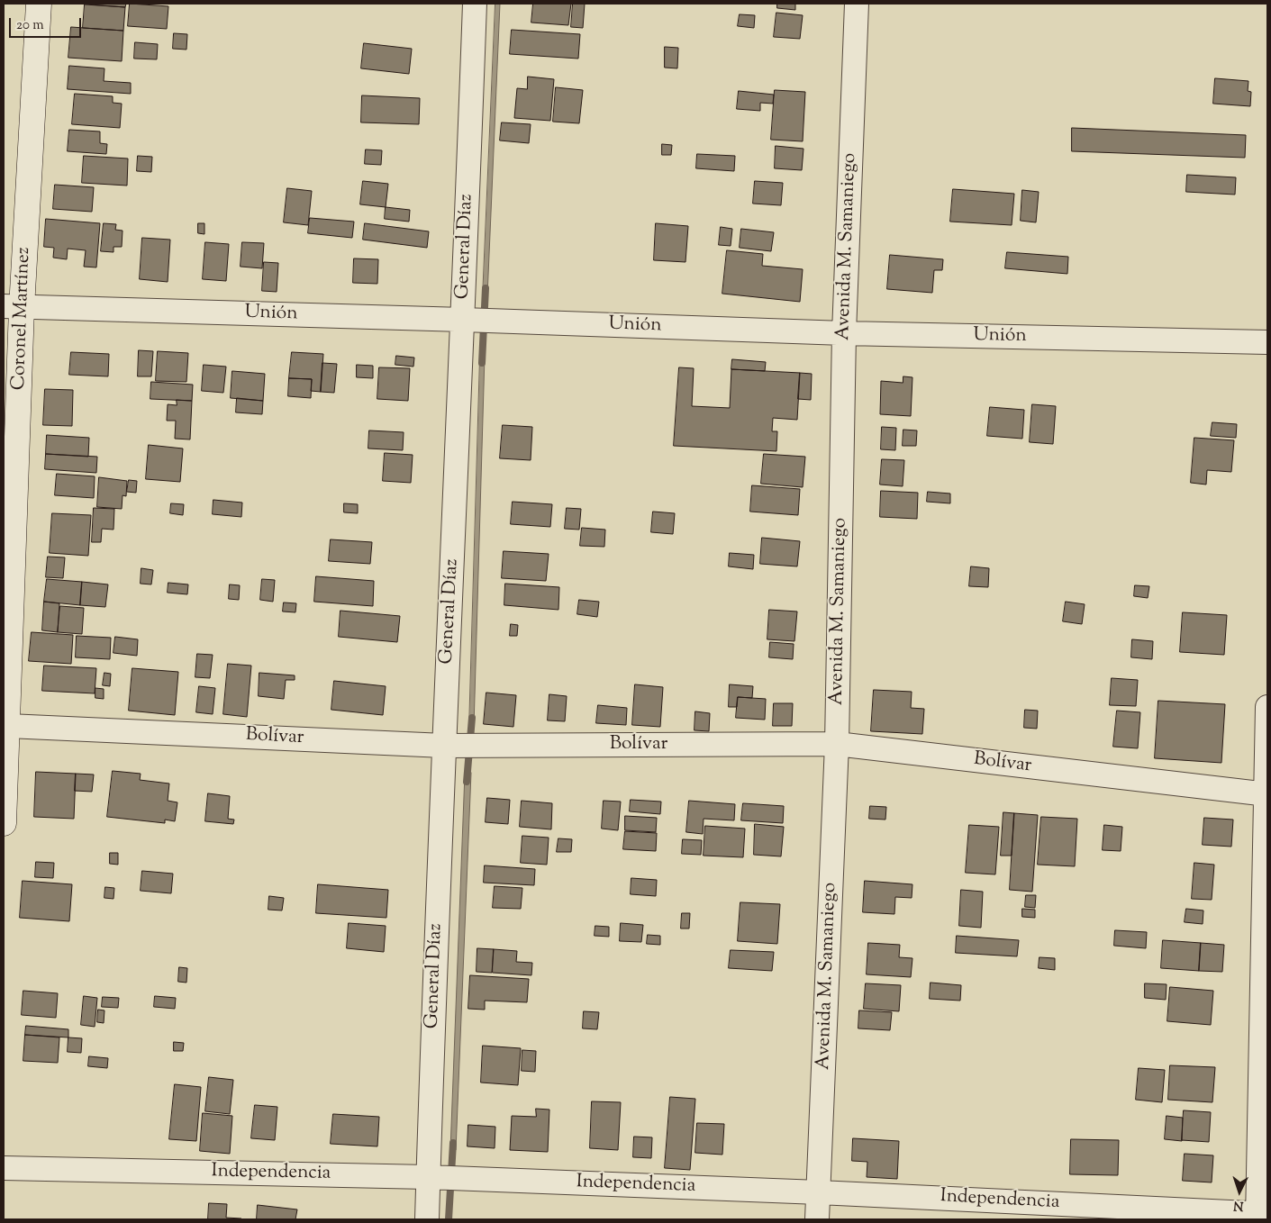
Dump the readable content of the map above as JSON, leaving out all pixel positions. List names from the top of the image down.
{
  "streets": {
    "street": [
      "General Díaz",
      "Avenida M. Samaniego",
      "Unión",
      "Coronel Martínez",
      "Bolívar",
      "Independencia"
    ]
  },
  "crossings": [
    ["General Díaz", "Unión"],
    ["General Díaz", "Bolívar"],
    ["General Díaz", "Independencia"],
    ["Avenida M. Samaniego", "Unión"],
    ["Avenida M. Samaniego", "Bolívar"],
    ["Avenida M. Samaniego", "Independencia"],
    ["Unión", "Coronel Martínez"],
    ["Coronel Martínez", "Bolívar"]
  ],
  "scale_bar": "20 m",
  "north": "bottom"
}
